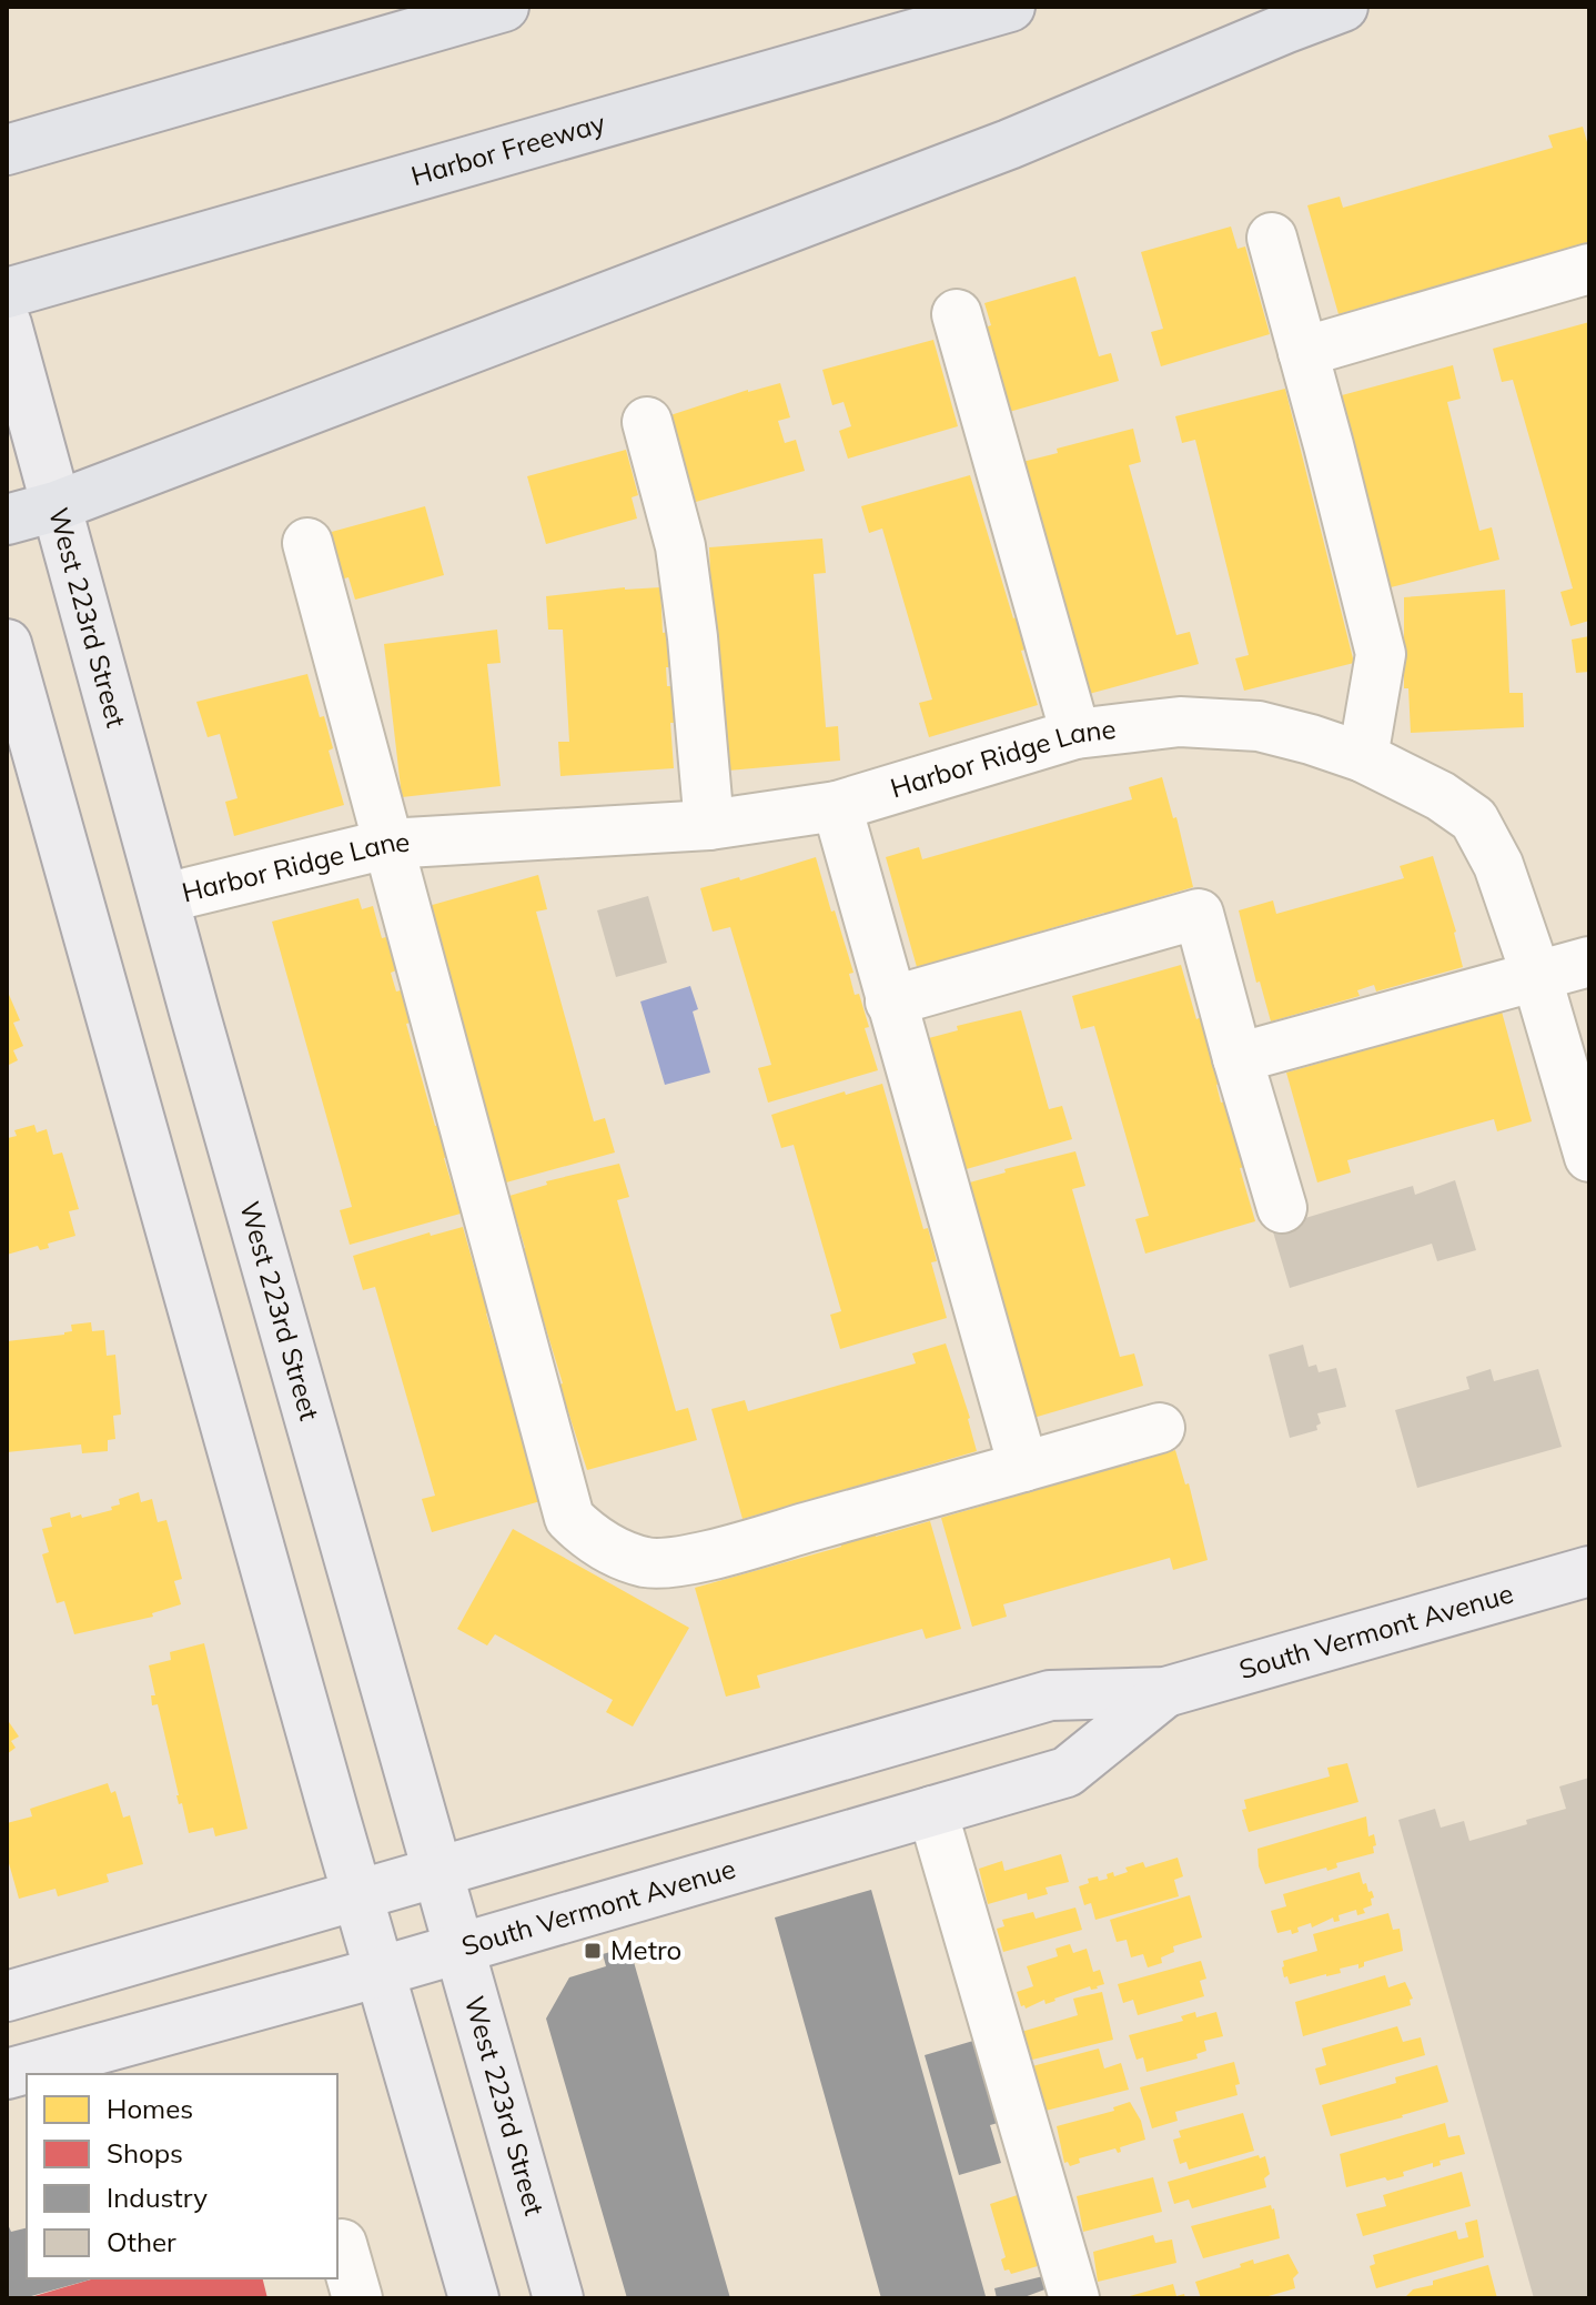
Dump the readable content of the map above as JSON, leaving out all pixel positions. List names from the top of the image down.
{
  "streets": {
    "highway": ["Harbor Freeway"],
    "main road": ["West 223rd Street", "South Vermont Avenue"],
    "lane": ["Harbor Ridge Lane"]
  },
  "crossings": [
    ["West 223rd Street", "Harbor Ridge Lane"],
    ["West 223rd Street", "South Vermont Avenue"]
  ],
  "places": {
    "transit": ["Metro"]
  },
  "legend": [
    "Homes",
    "Shops",
    "Industry",
    "Other"
  ]
}
